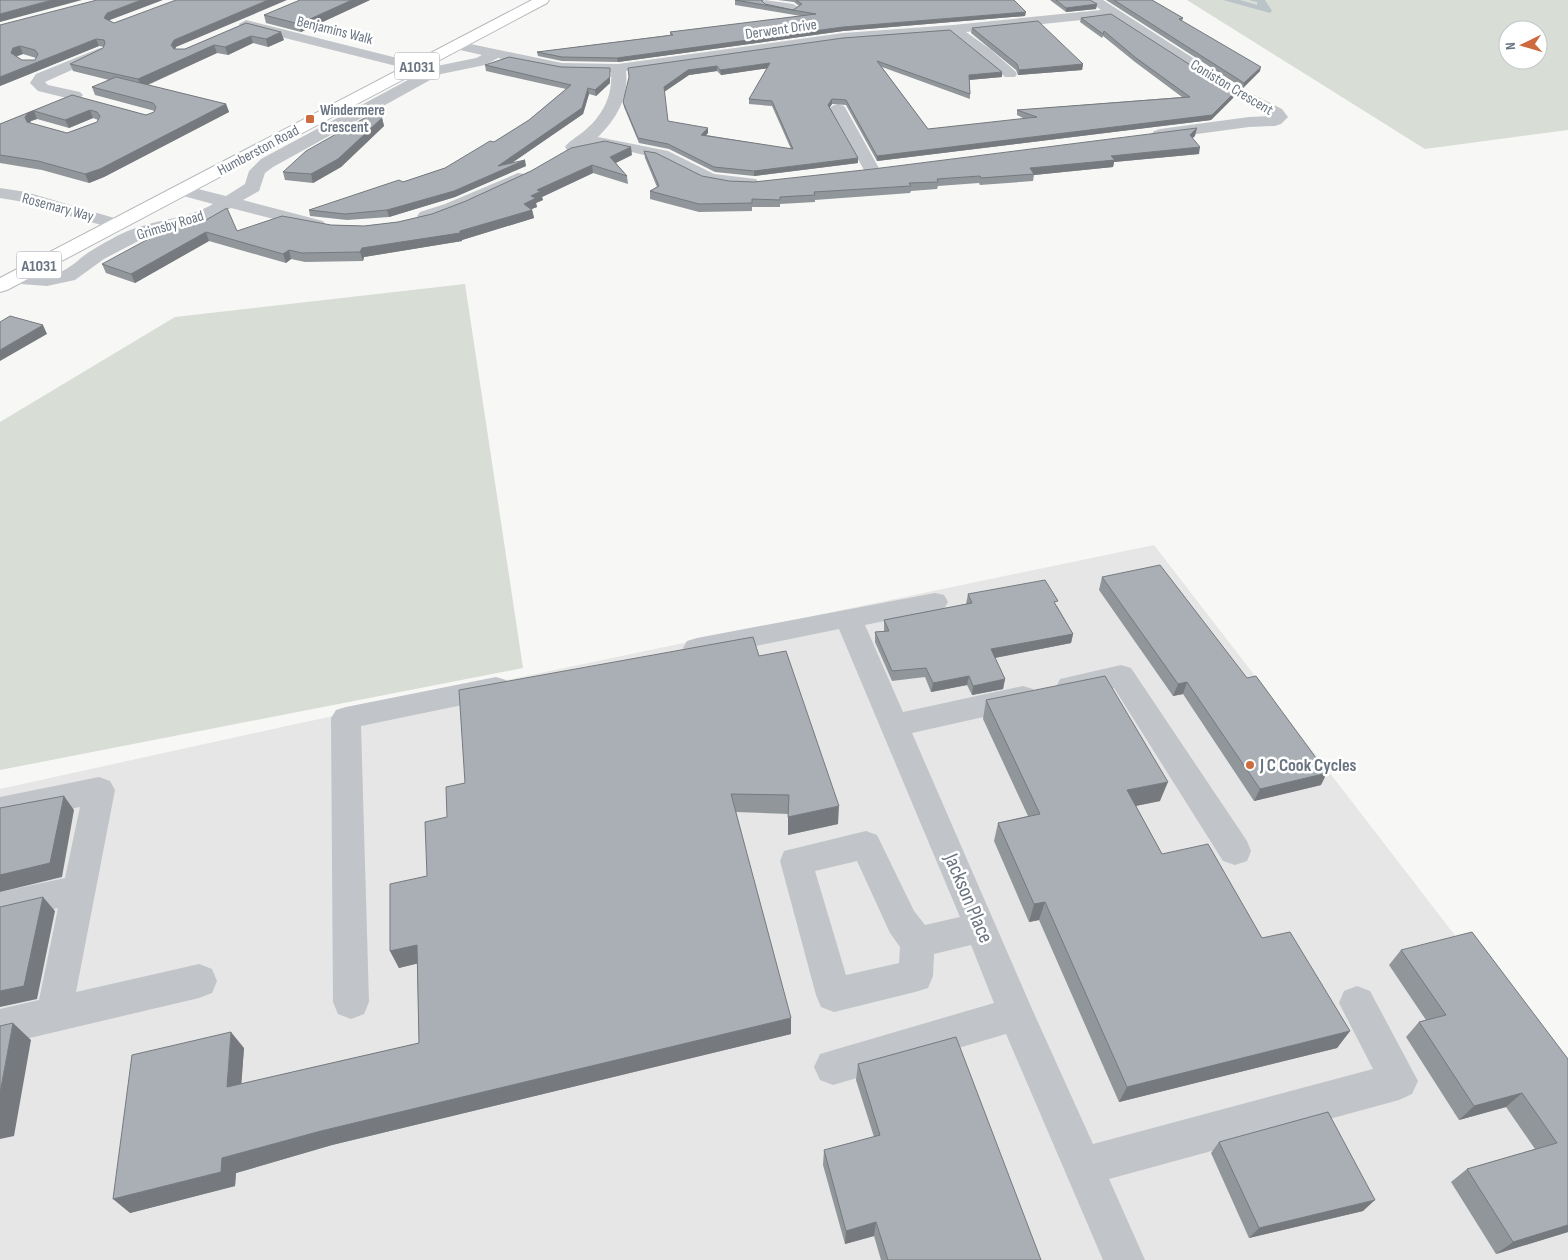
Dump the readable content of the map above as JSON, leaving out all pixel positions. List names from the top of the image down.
{
  "streets": {
    "main road": ["A1031", "Humberston Road"],
    "street": [
      "Derwent Drive",
      "Benjamins Walk",
      "Coniston Crescent",
      "Rosemary Way",
      "Grimsby Road",
      "Jackson Place"
    ]
  },
  "crossings": [
    ["Derwent Drive", "Coniston Crescent"],
    ["Derwent Drive", "Humberston Road"],
    ["Derwent Drive", "Grimsby Road"],
    ["Benjamins Walk", "Humberston Road"],
    ["Humberston Road", "Rosemary Way"],
    ["Humberston Road", "Grimsby Road"]
  ],
  "places": {
    "transit": ["Windermere Crescent"],
    "other": ["J C Cook Cycles"]
  },
  "north": "left"
}
